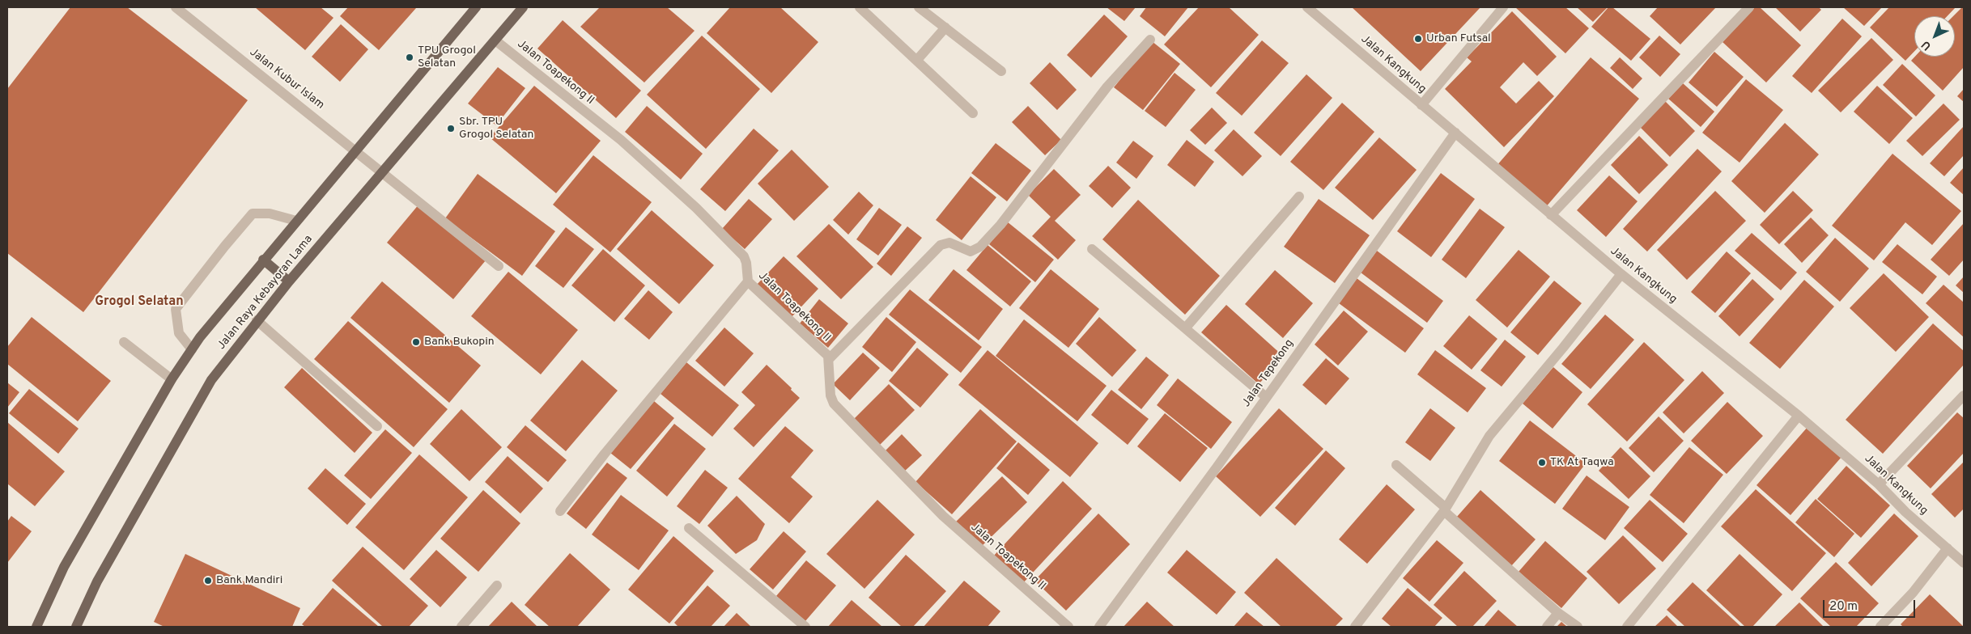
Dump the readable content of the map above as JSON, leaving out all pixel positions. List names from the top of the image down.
{
  "streets": {
    "main road": ["Jalan Raya Kebayoran Lama"],
    "street": [
      "Jalan Kangkung",
      "Jalan Toapekong II",
      "Jalan Kubur Islam",
      "Jalan Tepekong"
    ]
  },
  "crossings": [
    ["Jalan Kangkung", "Jalan Tepekong"],
    ["Jalan Toapekong II", "Jalan Raya Kebayoran Lama"],
    ["Jalan Kubur Islam", "Jalan Raya Kebayoran Lama"]
  ],
  "districts": ["Grogol Selatan"],
  "places": [
    "Urban Futsal",
    "TPU Grogol Selatan",
    "Sbr. TPU Grogol Selatan",
    "Bank Bukopin",
    "TK At Taqwa",
    "Bank Mandiri"
  ],
  "scale_bar": "20 m",
  "north": "bottom left"
}
